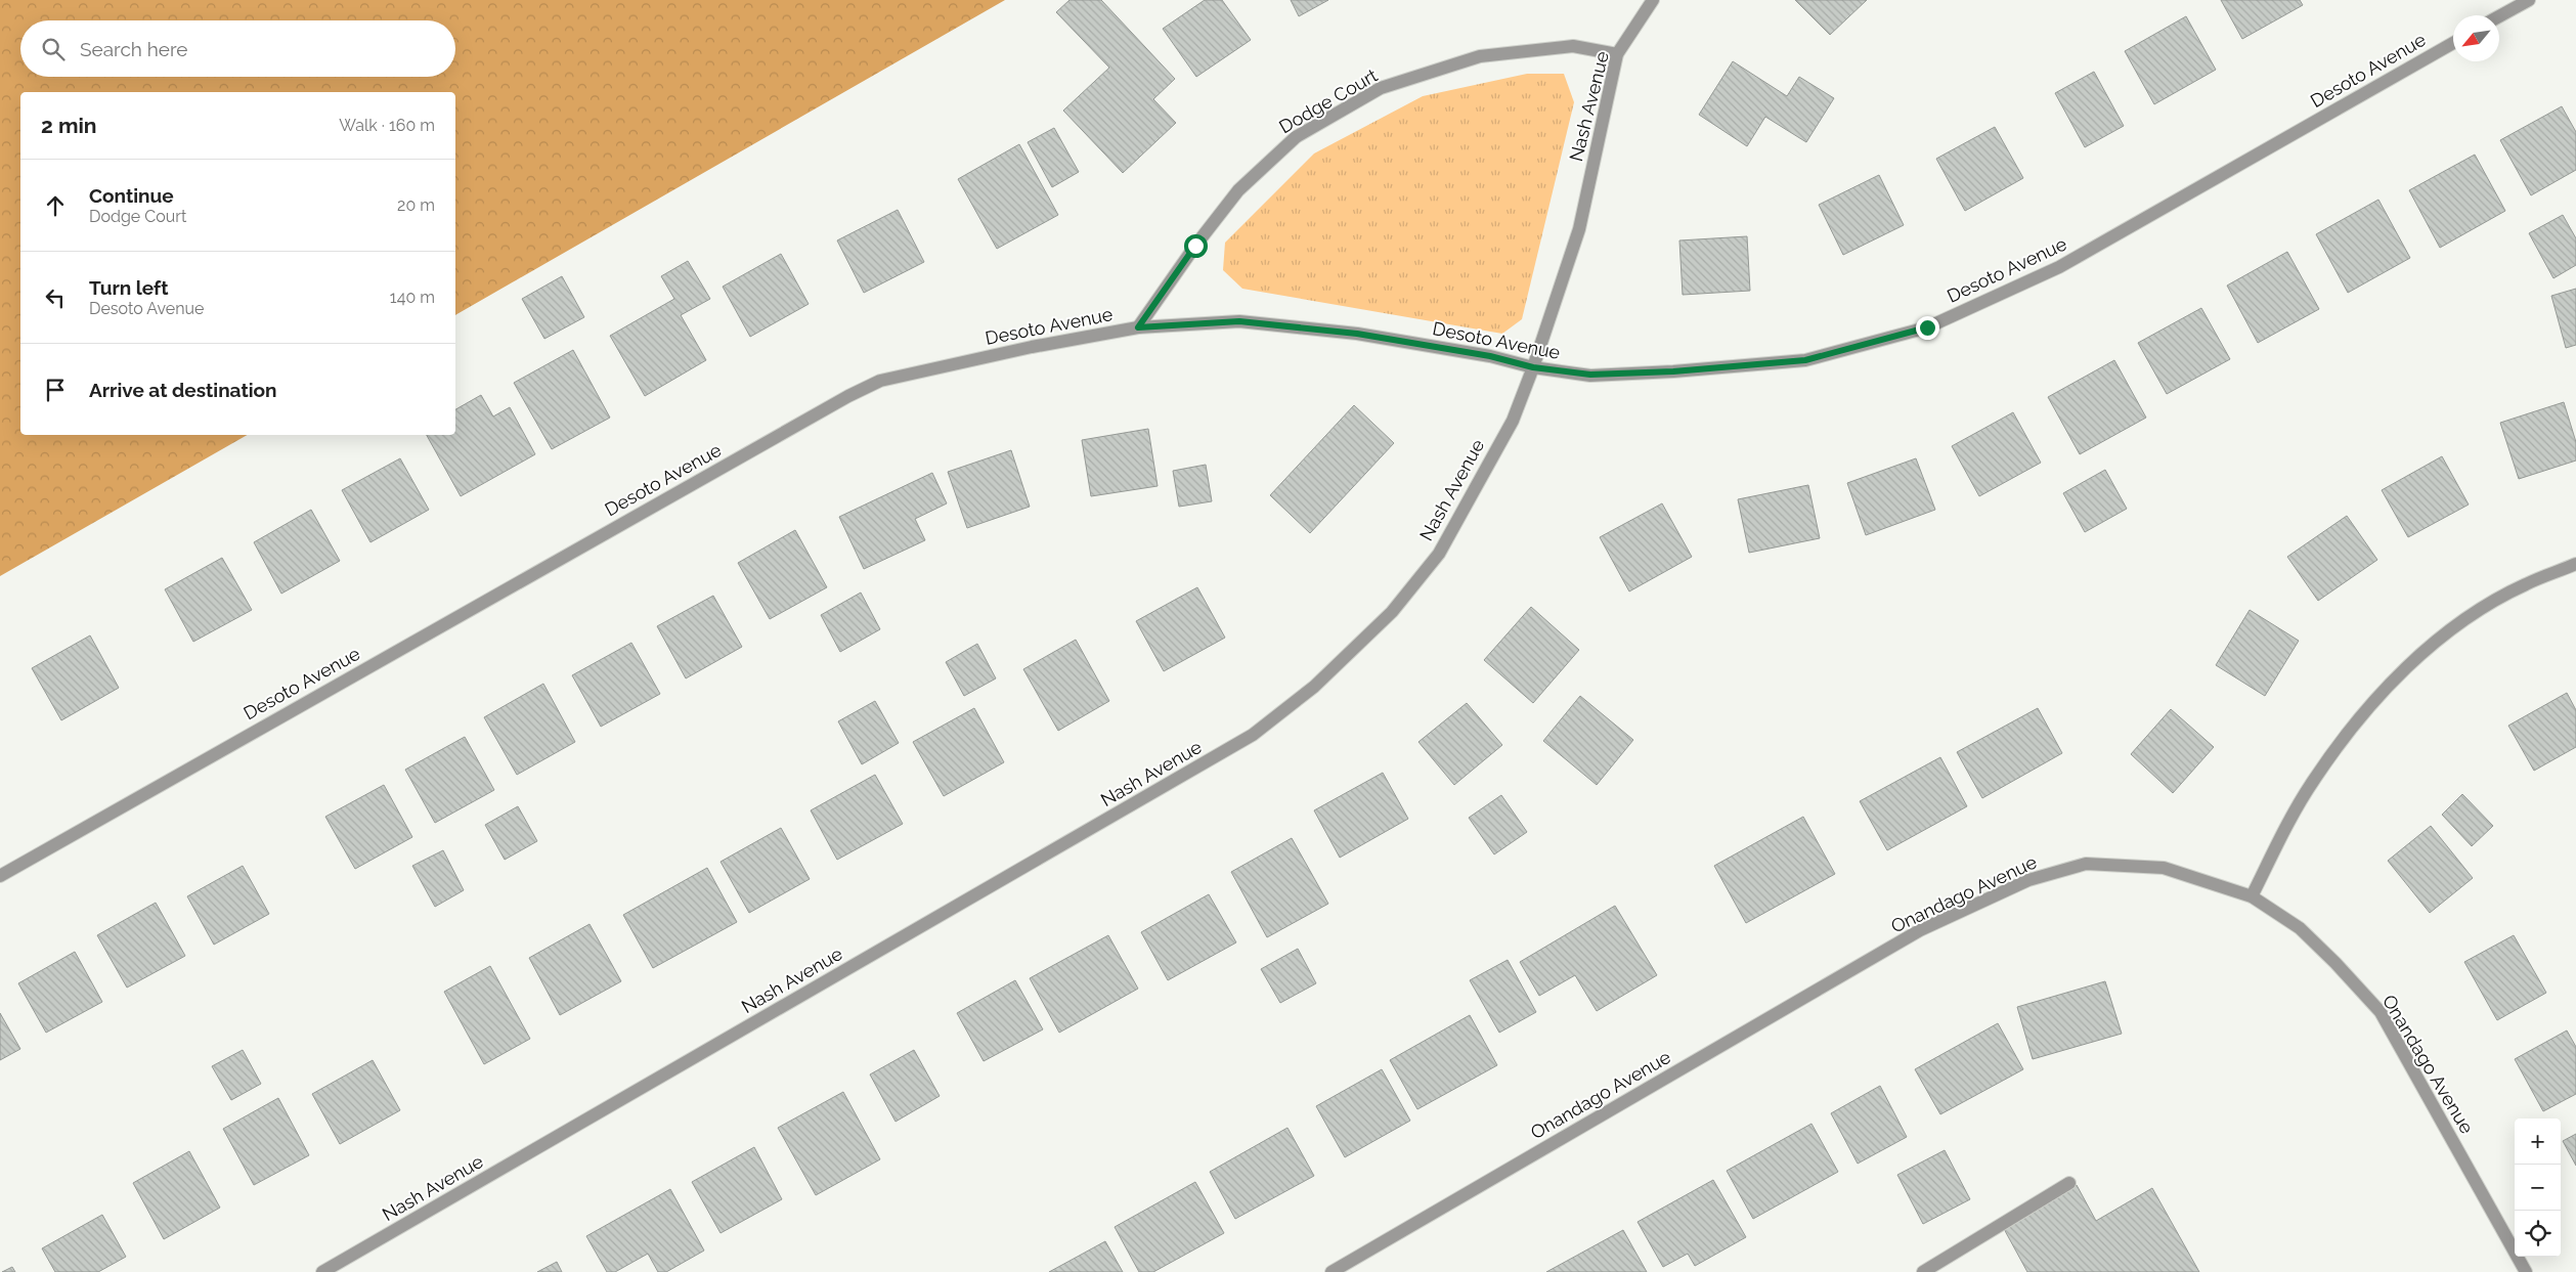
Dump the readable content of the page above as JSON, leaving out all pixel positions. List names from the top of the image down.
{
  "streets": {
    "street": [
      "Desoto Avenue",
      "Dodge Court",
      "Nash Avenue",
      "Onandago Avenue"
    ]
  },
  "crossings": [
    ["Desoto Avenue", "Dodge Court"],
    ["Desoto Avenue", "Nash Avenue"],
    ["Dodge Court", "Nash Avenue"]
  ],
  "north": "bottom left",
  "page": {
    "search": "Search here",
    "heading": ["2 min", "Walk · 160 m"],
    "list": [
      ["Continue", "Dodge Court", "20 m"],
      ["Turn left", "Desoto Avenue", "140 m"],
      "Arrive at destination"
    ],
    "map_buttons": ["+", "−"]
  }
}
